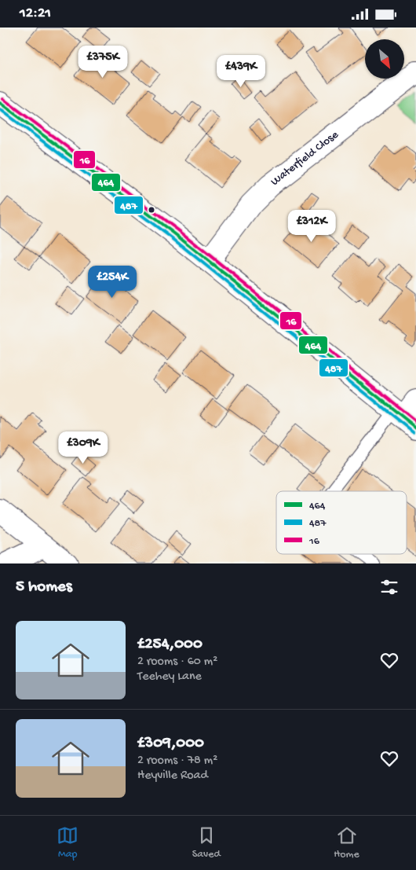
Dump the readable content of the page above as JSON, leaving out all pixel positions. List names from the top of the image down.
{
  "streets": {
    "street": ["Waterfield Close"]
  },
  "lines": ["transit line 16", "transit line 464", "transit line 487"],
  "legend": ["464", "487", "16"],
  "north": "bottom right",
  "page": {
    "status": "12:21",
    "price": [
      "£375K",
      "£439K",
      "£312K",
      "£254K",
      "£309K"
    ],
    "heading": "5 homes",
    "list": [
      {
        "name": "£254,000",
        "note": "2 rooms · 60 m² · Teehey Lane"
      },
      {
        "name": "£309,000",
        "note": "2 rooms · 78 m² · Heyville Road"
      }
    ],
    "tabs": ["Map", "Saved", "Home"]
  }
}
